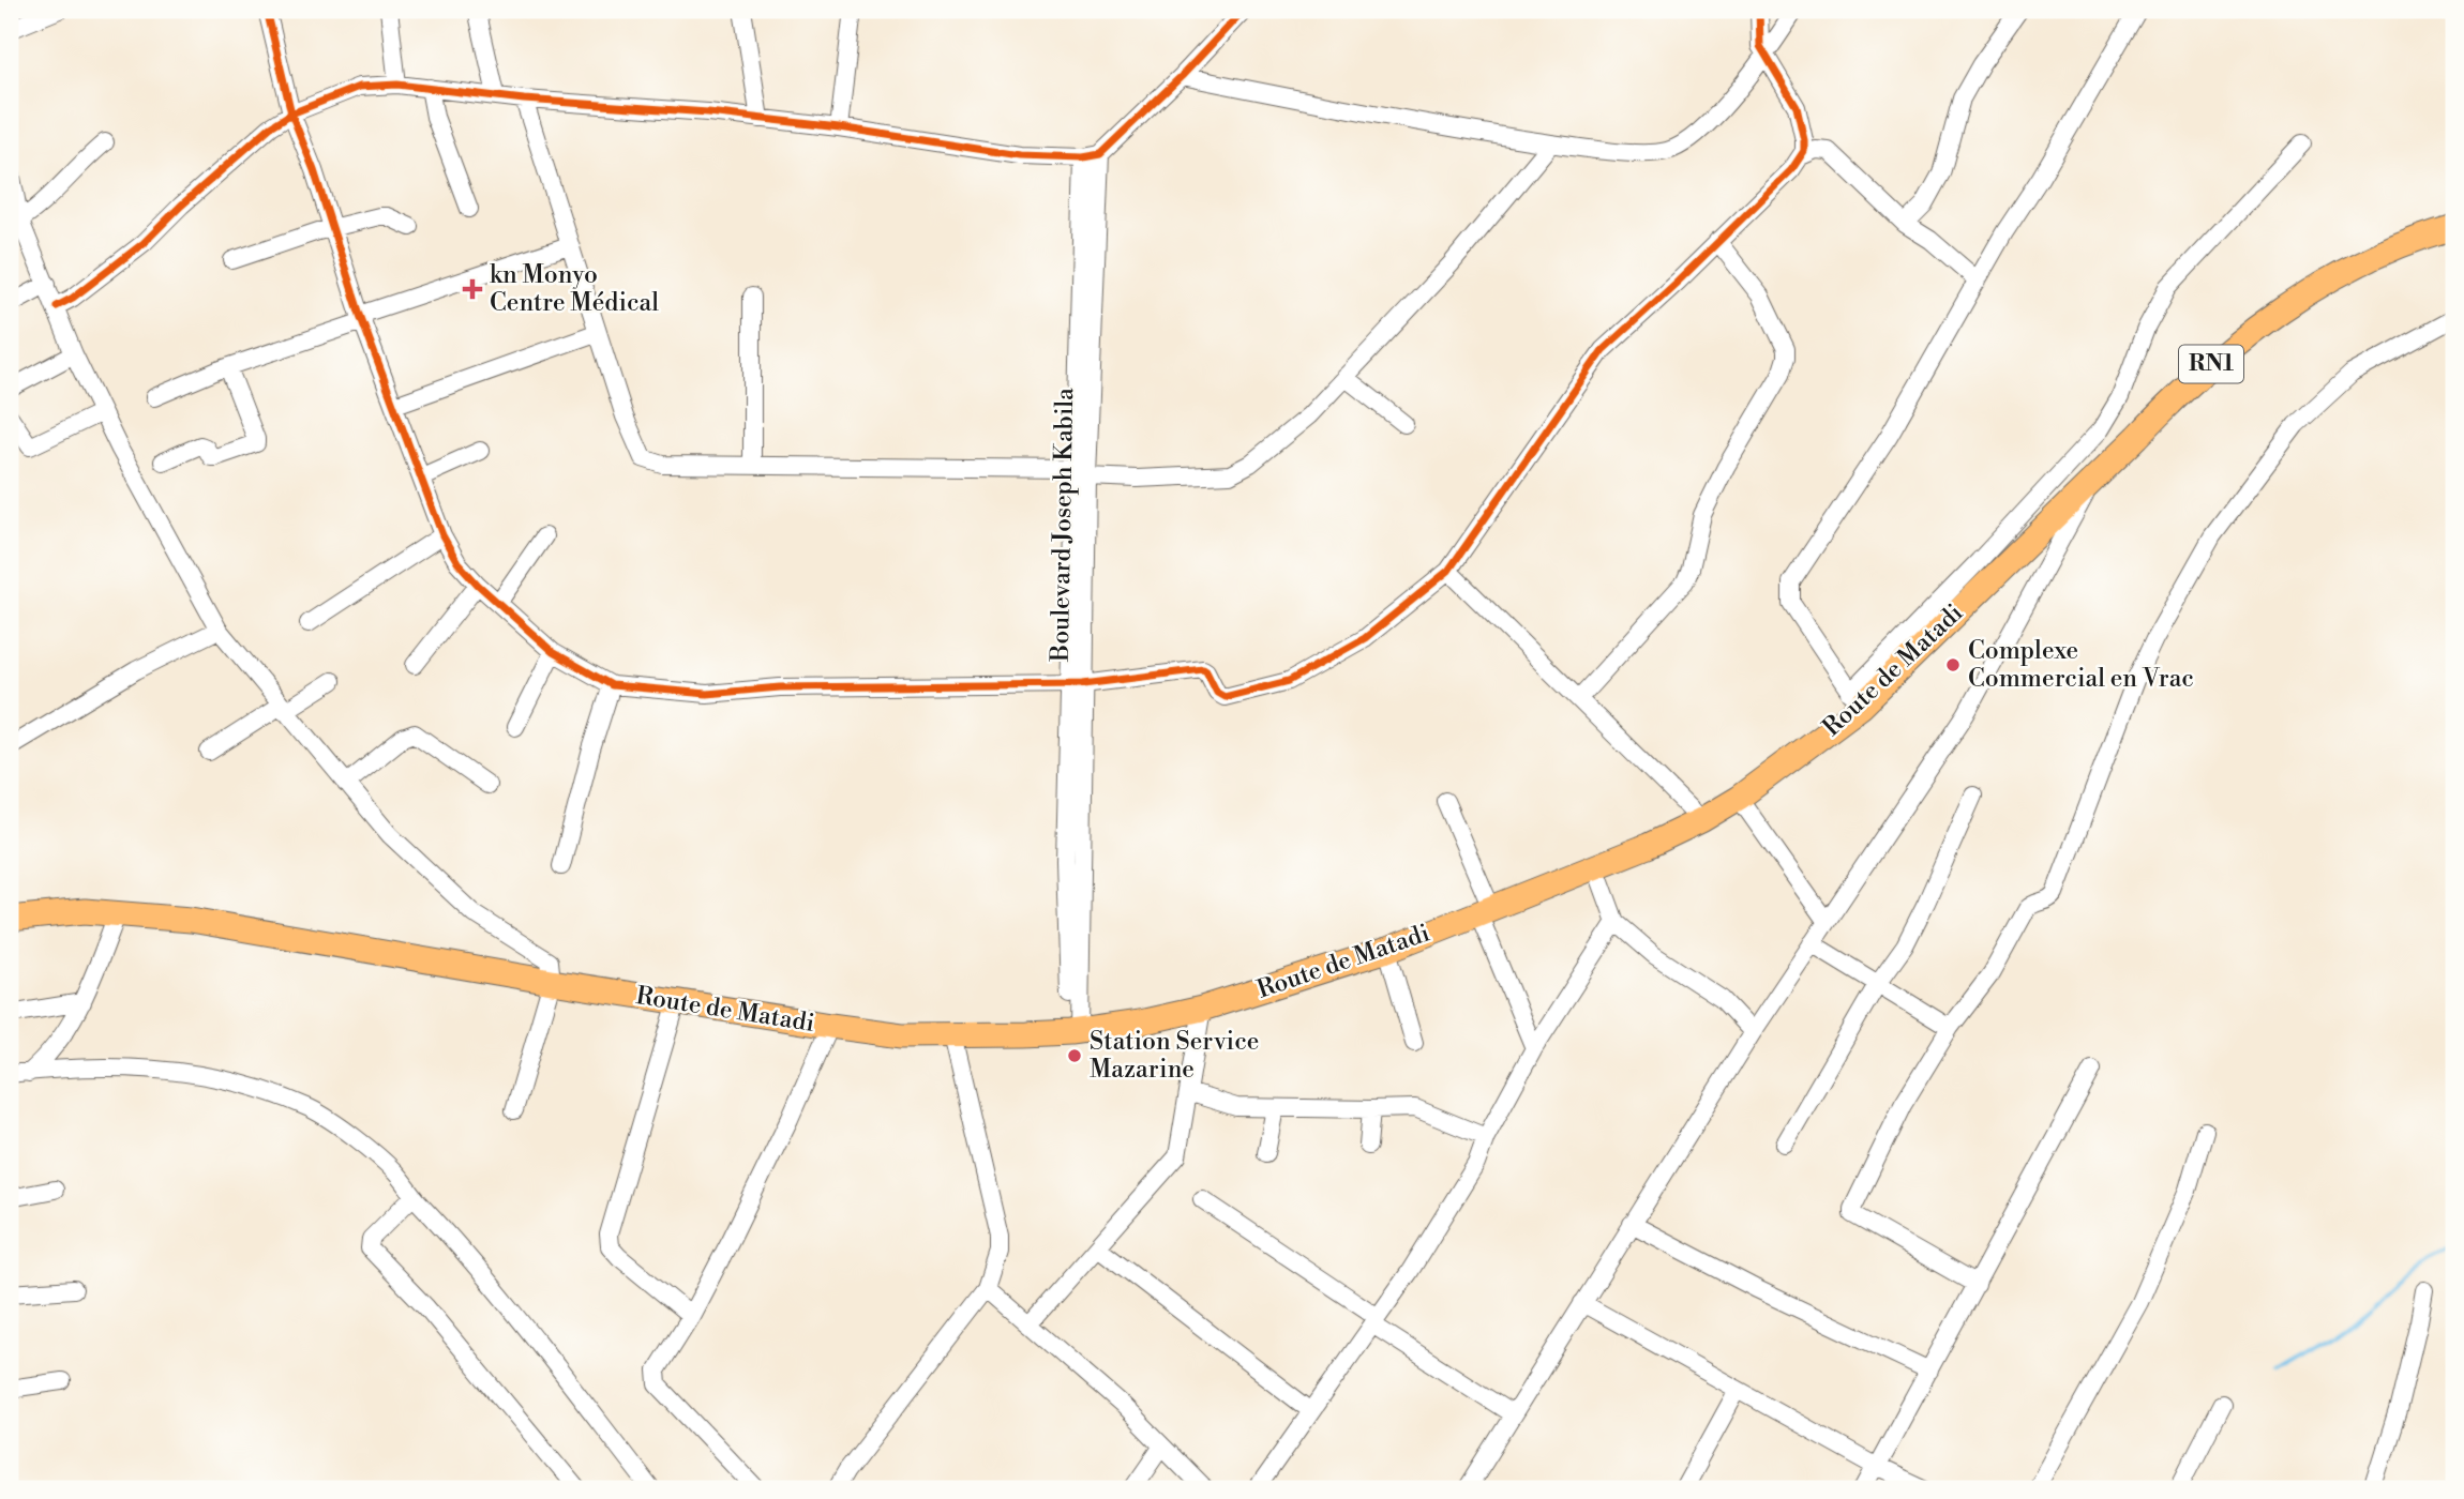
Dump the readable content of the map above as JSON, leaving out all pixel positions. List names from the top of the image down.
{
  "streets": {
    "highway": ["RN1", "Route de Matadi"],
    "street": ["Boulevard Joseph Kabila"]
  },
  "crossings": [
    ["Boulevard Joseph Kabila", "Route de Matadi"]
  ],
  "places": {
    "health": ["kn Monyo Centre Médical"],
    "other": ["Complexe Commercial en Vrac", "Station Service Mazarine"]
  }
}
